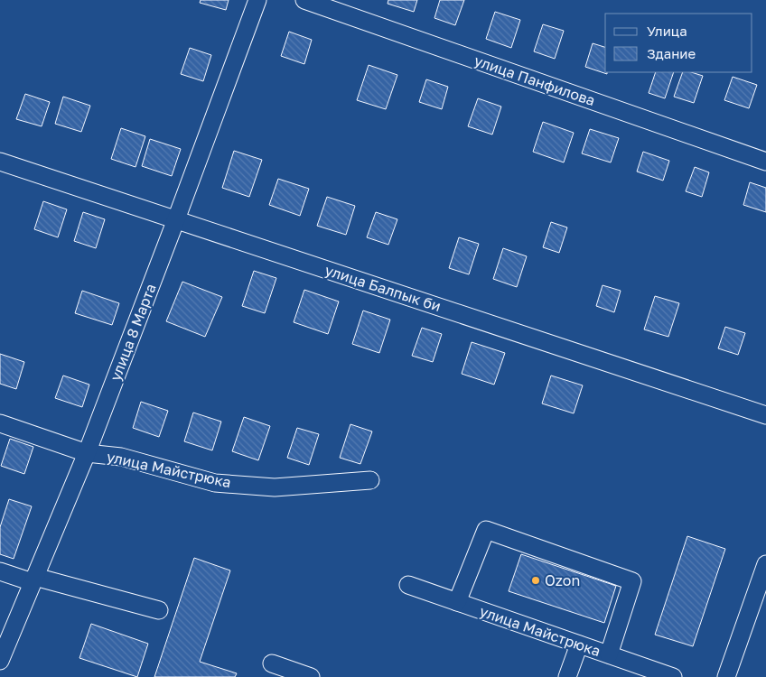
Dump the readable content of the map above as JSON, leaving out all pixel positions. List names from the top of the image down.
{
  "streets": {
    "street": [
      "улица Панфилова",
      "улица Балпык би",
      "улица 8 Марта",
      "улица Майстрюка"
    ]
  },
  "crossings": [
    ["улица Балпык би", "улица 8 Марта"],
    ["улица 8 Марта", "улица Майстрюка"]
  ],
  "places": ["Ozon"],
  "legend": ["Улица", "Здание"]
}
